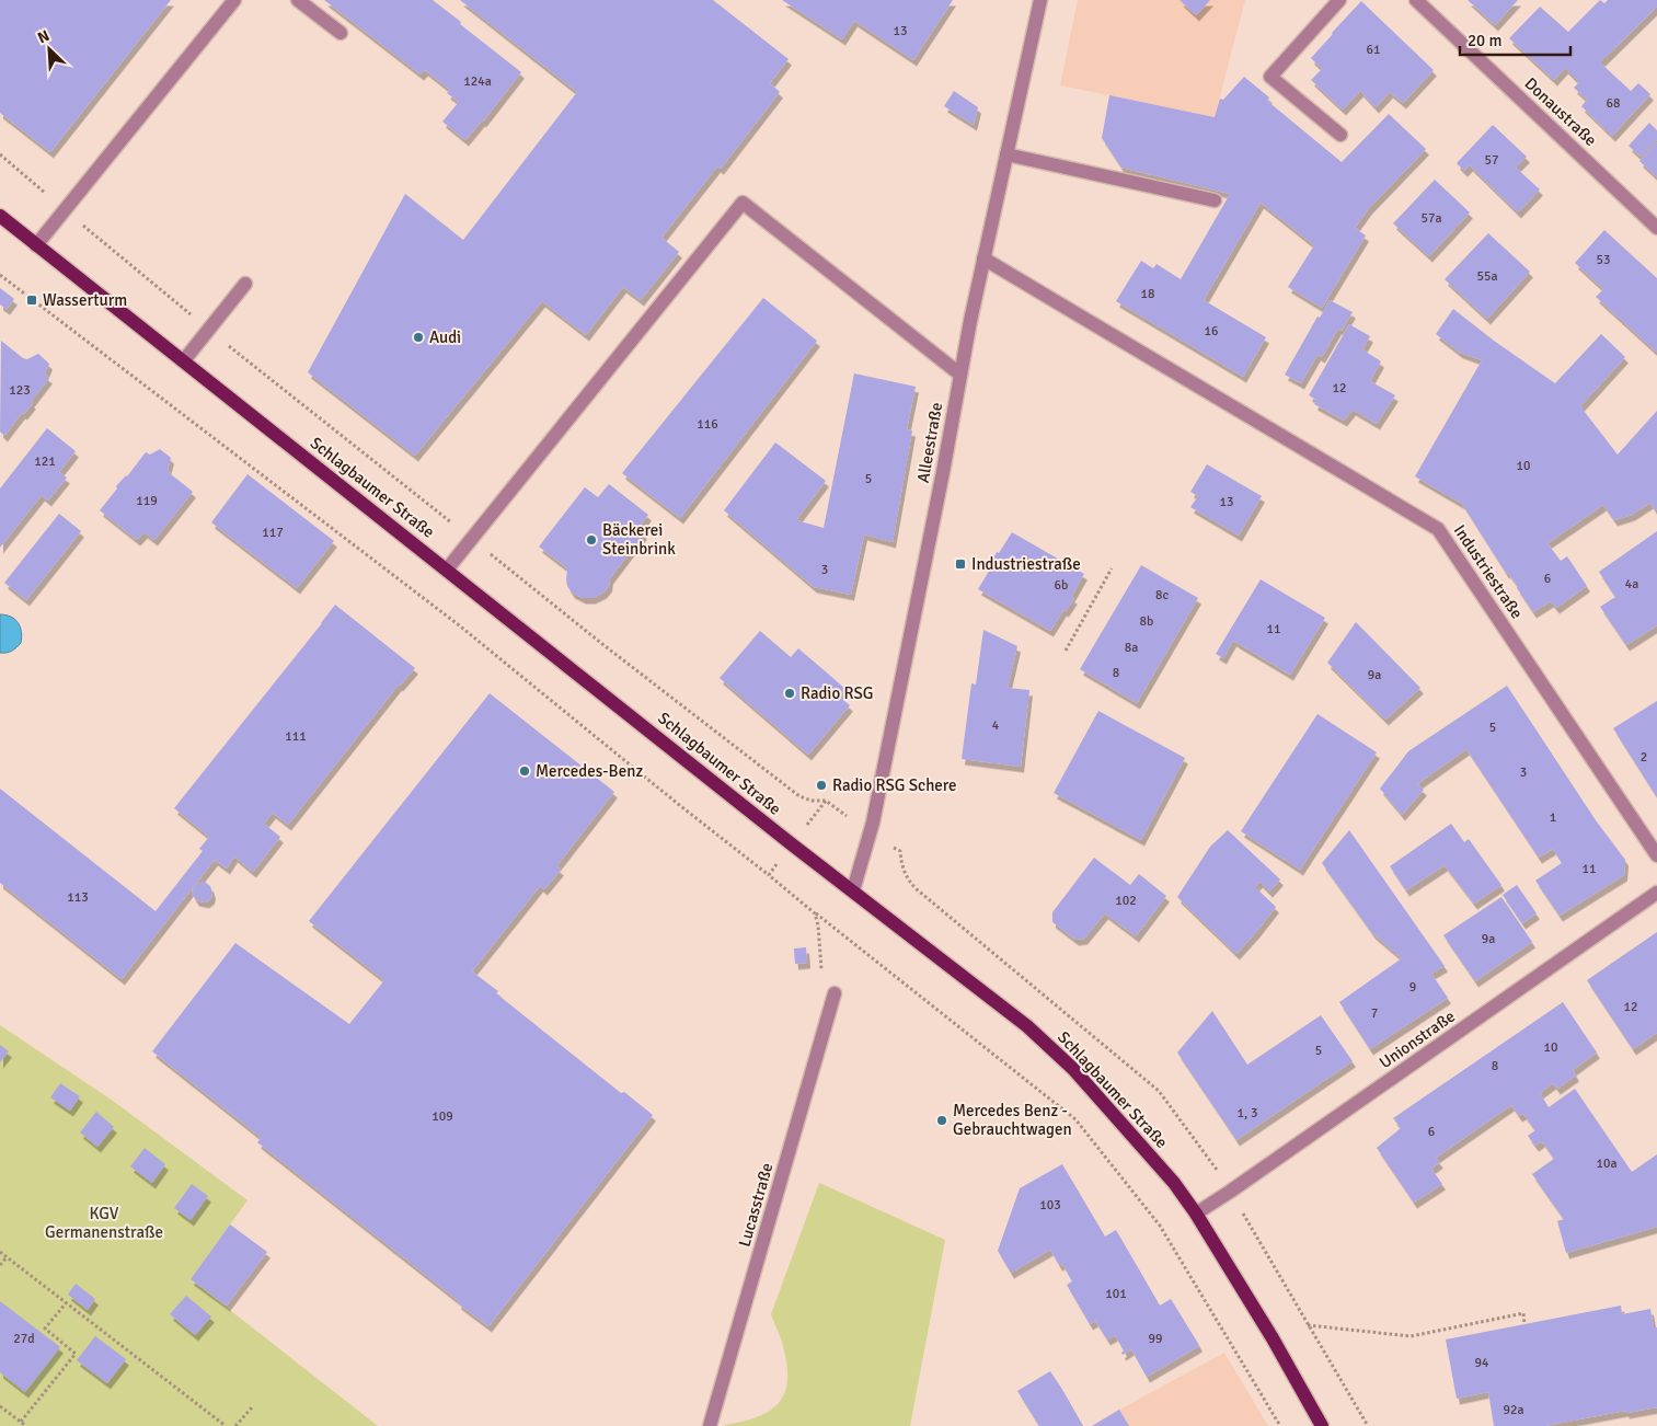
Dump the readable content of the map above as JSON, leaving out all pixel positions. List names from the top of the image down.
{
  "streets": {
    "main road": ["Schlagbaumer Straße"],
    "street": [
      "Donaustraße",
      "Alleestraße",
      "Industriestraße",
      "Unionstraße",
      "Lucasstraße"
    ]
  },
  "crossings": [
    ["Alleestraße", "Schlagbaumer Straße"],
    ["Alleestraße", "Industriestraße"],
    ["Schlagbaumer Straße", "Unionstraße"]
  ],
  "parks": ["KGV Germanenstraße"],
  "places": {
    "transit": ["Wasserturm", "Industriestraße"],
    "other": [
      "Audi",
      "Bäckerei Steinbrink",
      "Radio RSG",
      "Mercedes-Benz",
      "Radio RSG Schere",
      "Mercedes Benz - Gebrauchtwagen"
    ]
  },
  "house_numbers": [
    "13",
    "61",
    "124a",
    "68",
    "57",
    "57a",
    "53",
    "55a",
    "18",
    "16",
    "12",
    "123",
    "116",
    "121",
    "10",
    "5",
    "119",
    "13",
    "117",
    "3",
    "6",
    "4a",
    "6b",
    "8c",
    "8b",
    "11",
    "8a",
    "8",
    "9a",
    "4",
    "5",
    "111",
    "2",
    "3",
    "1",
    "11",
    "113",
    "102",
    "9a",
    "9",
    "12",
    "7",
    "10",
    "5",
    "8",
    "1, 3",
    "109",
    "6",
    "10a",
    "103",
    "101",
    "27d",
    "99",
    "94",
    "92a"
  ],
  "scale_bar": "20 m",
  "north": "top left"
}
